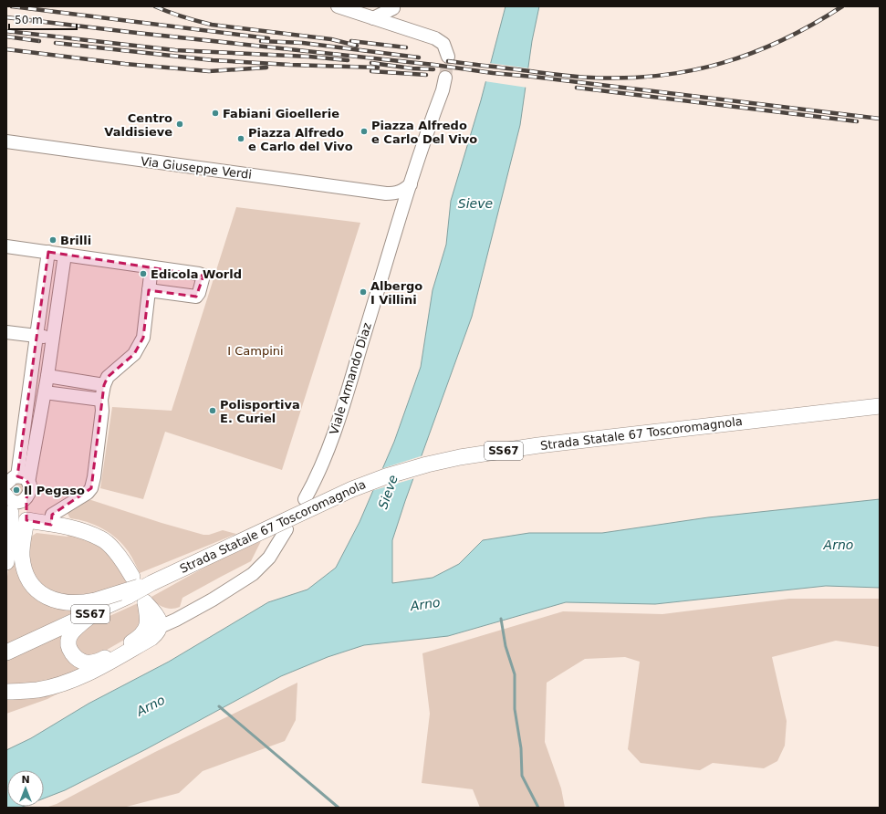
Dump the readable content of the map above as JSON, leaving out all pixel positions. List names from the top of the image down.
{
  "streets": {
    "main road": ["Strada Statale 67 Toscoromagnola", "SS67"],
    "street": ["Via Giuseppe Verdi", "Viale Armando Diaz"]
  },
  "crossings": [
    ["Via Giuseppe Verdi", "Viale Armando Diaz"],
    ["Strada Statale 67 Toscoromagnola", "SS67"]
  ],
  "water": ["Sieve", "Arno"],
  "parks": ["I Campini"],
  "places": [
    "Fabiani Gioellerie",
    "Centro Valdisieve",
    "Piazza Alfredo e Carlo Del Vivo",
    "Piazza Alfredo e Carlo del Vivo",
    "Brilli",
    "Edicola World",
    "Albergo I Villini",
    "Polisportiva E. Curiel",
    "Il Pegaso"
  ],
  "scale_bar": "50 m",
  "north": "top"
}
